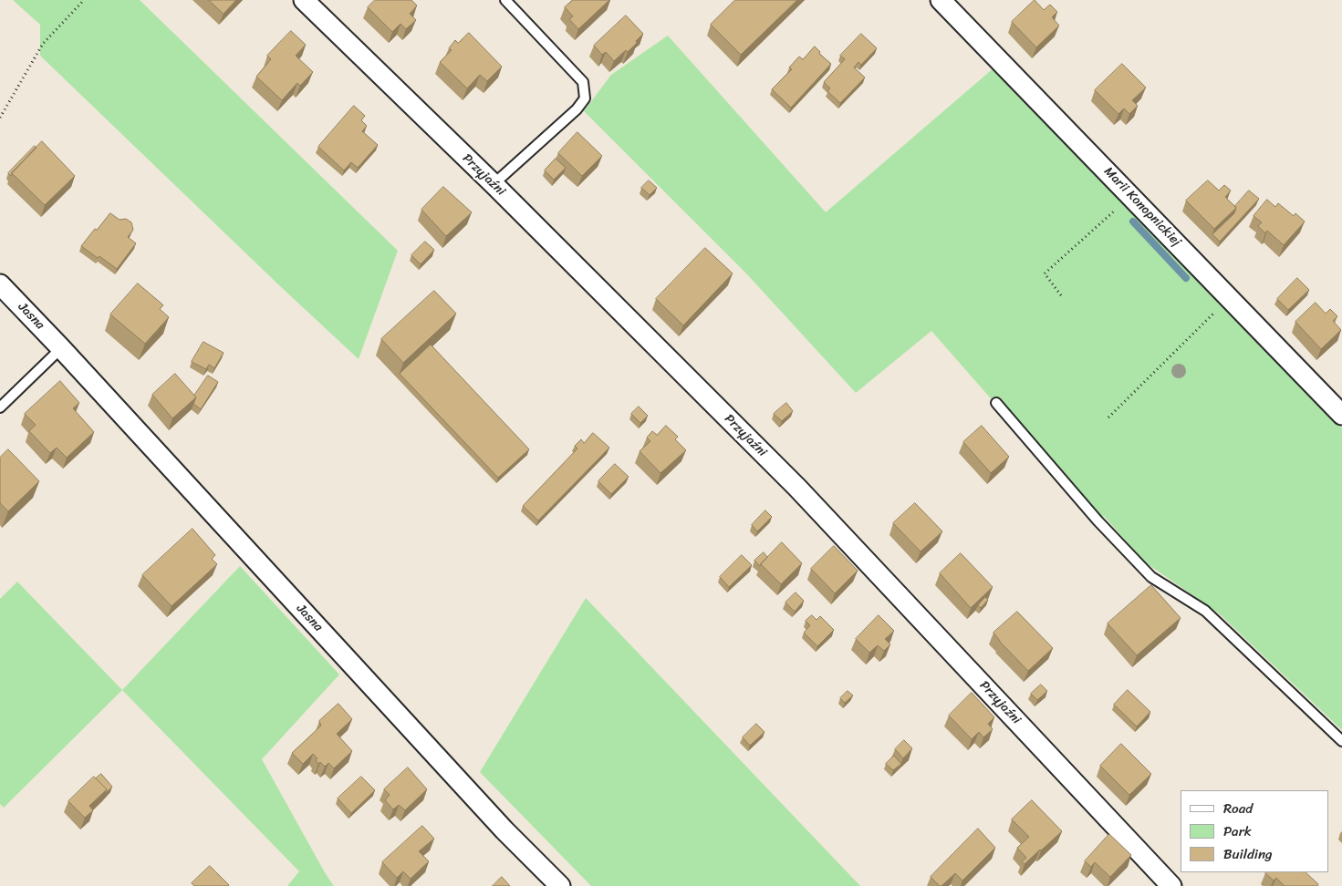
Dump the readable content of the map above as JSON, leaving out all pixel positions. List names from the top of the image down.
{
  "streets": {
    "street": ["Przyjaźni", "Marii Konopnickiej", "Jasna"]
  },
  "legend": ["Road", "Park", "Building"]
}
